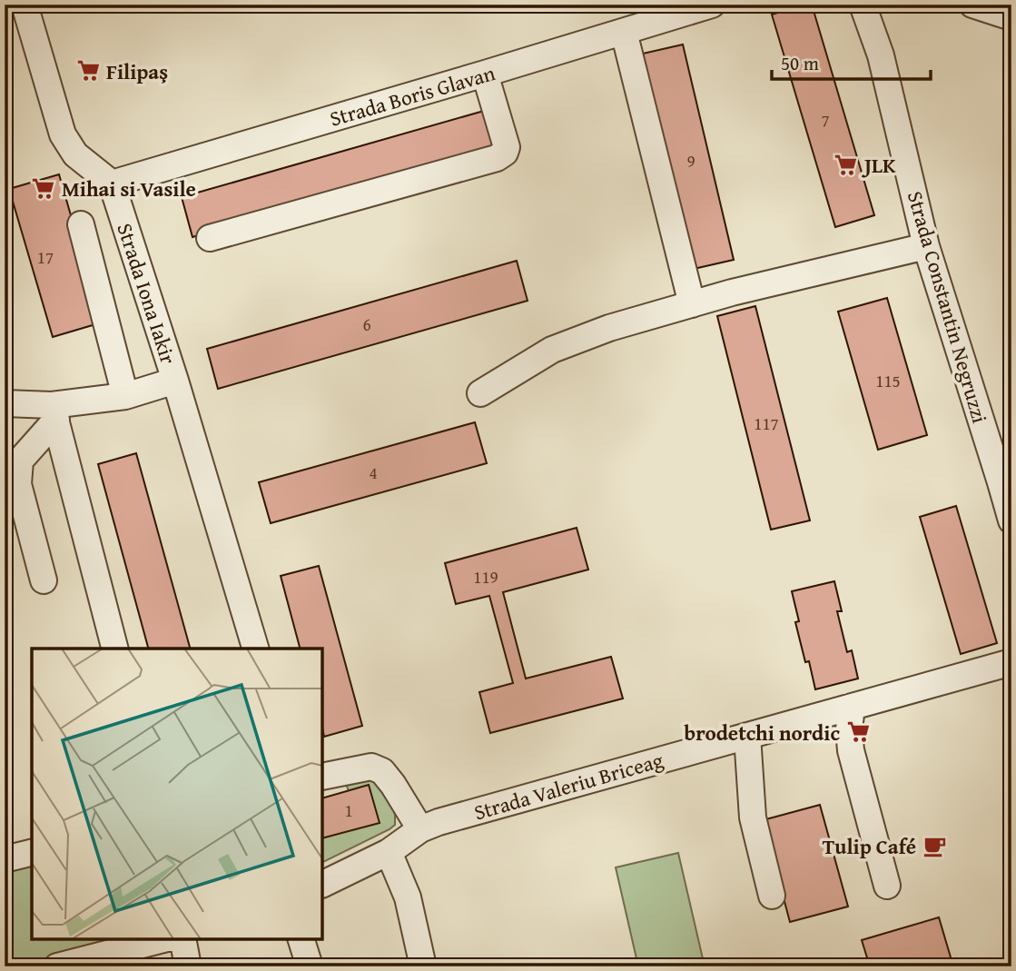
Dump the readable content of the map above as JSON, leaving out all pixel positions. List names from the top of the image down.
{
  "streets": {
    "street": [
      "Strada Boris Glavan",
      "Strada Iona Iakir",
      "Strada Constantin Negruzzi",
      "Strada Valeriu Briceag"
    ]
  },
  "crossings": [
    ["Strada Boris Glavan", "Strada Iona Iakir"]
  ],
  "places": {
    "supermarket": [
      "Filipaş",
      "JLK",
      "Mihai si Vasile",
      "brodetchi nordic"
    ],
    "cafe": ["Tulip Café"]
  },
  "house_numbers": [
    "7",
    "9",
    "17",
    "6",
    "115",
    "117",
    "4",
    "119",
    "1"
  ],
  "scale_bar": "50 m"
}
